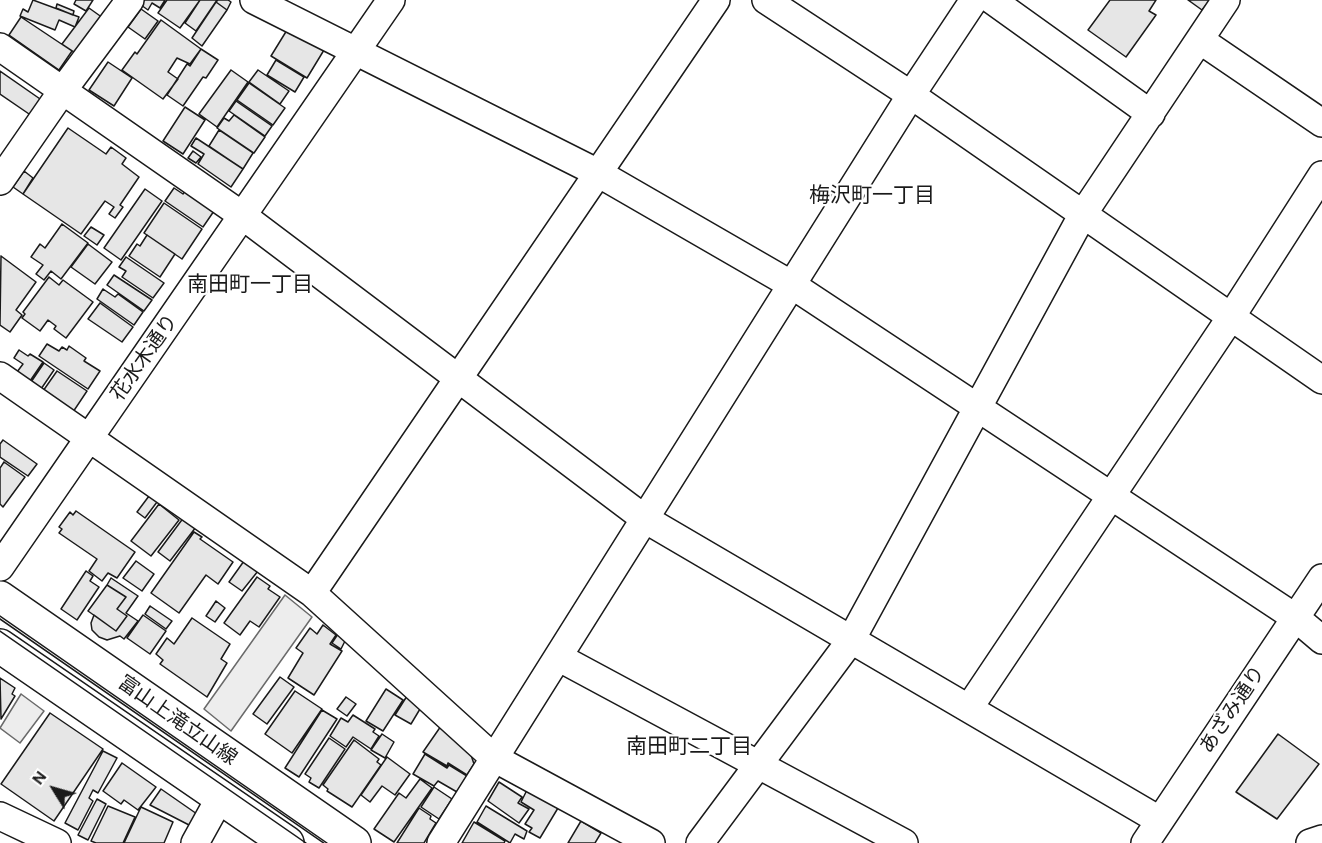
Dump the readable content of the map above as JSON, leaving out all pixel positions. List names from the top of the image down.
{
  "streets": {
    "main road": ["富山上滝立山線"],
    "street": ["花水木通り", "あざみ通り"]
  },
  "districts": ["梅沢町一丁目", "南田町一丁目", "南田町二丁目"],
  "north": "top left"
}
